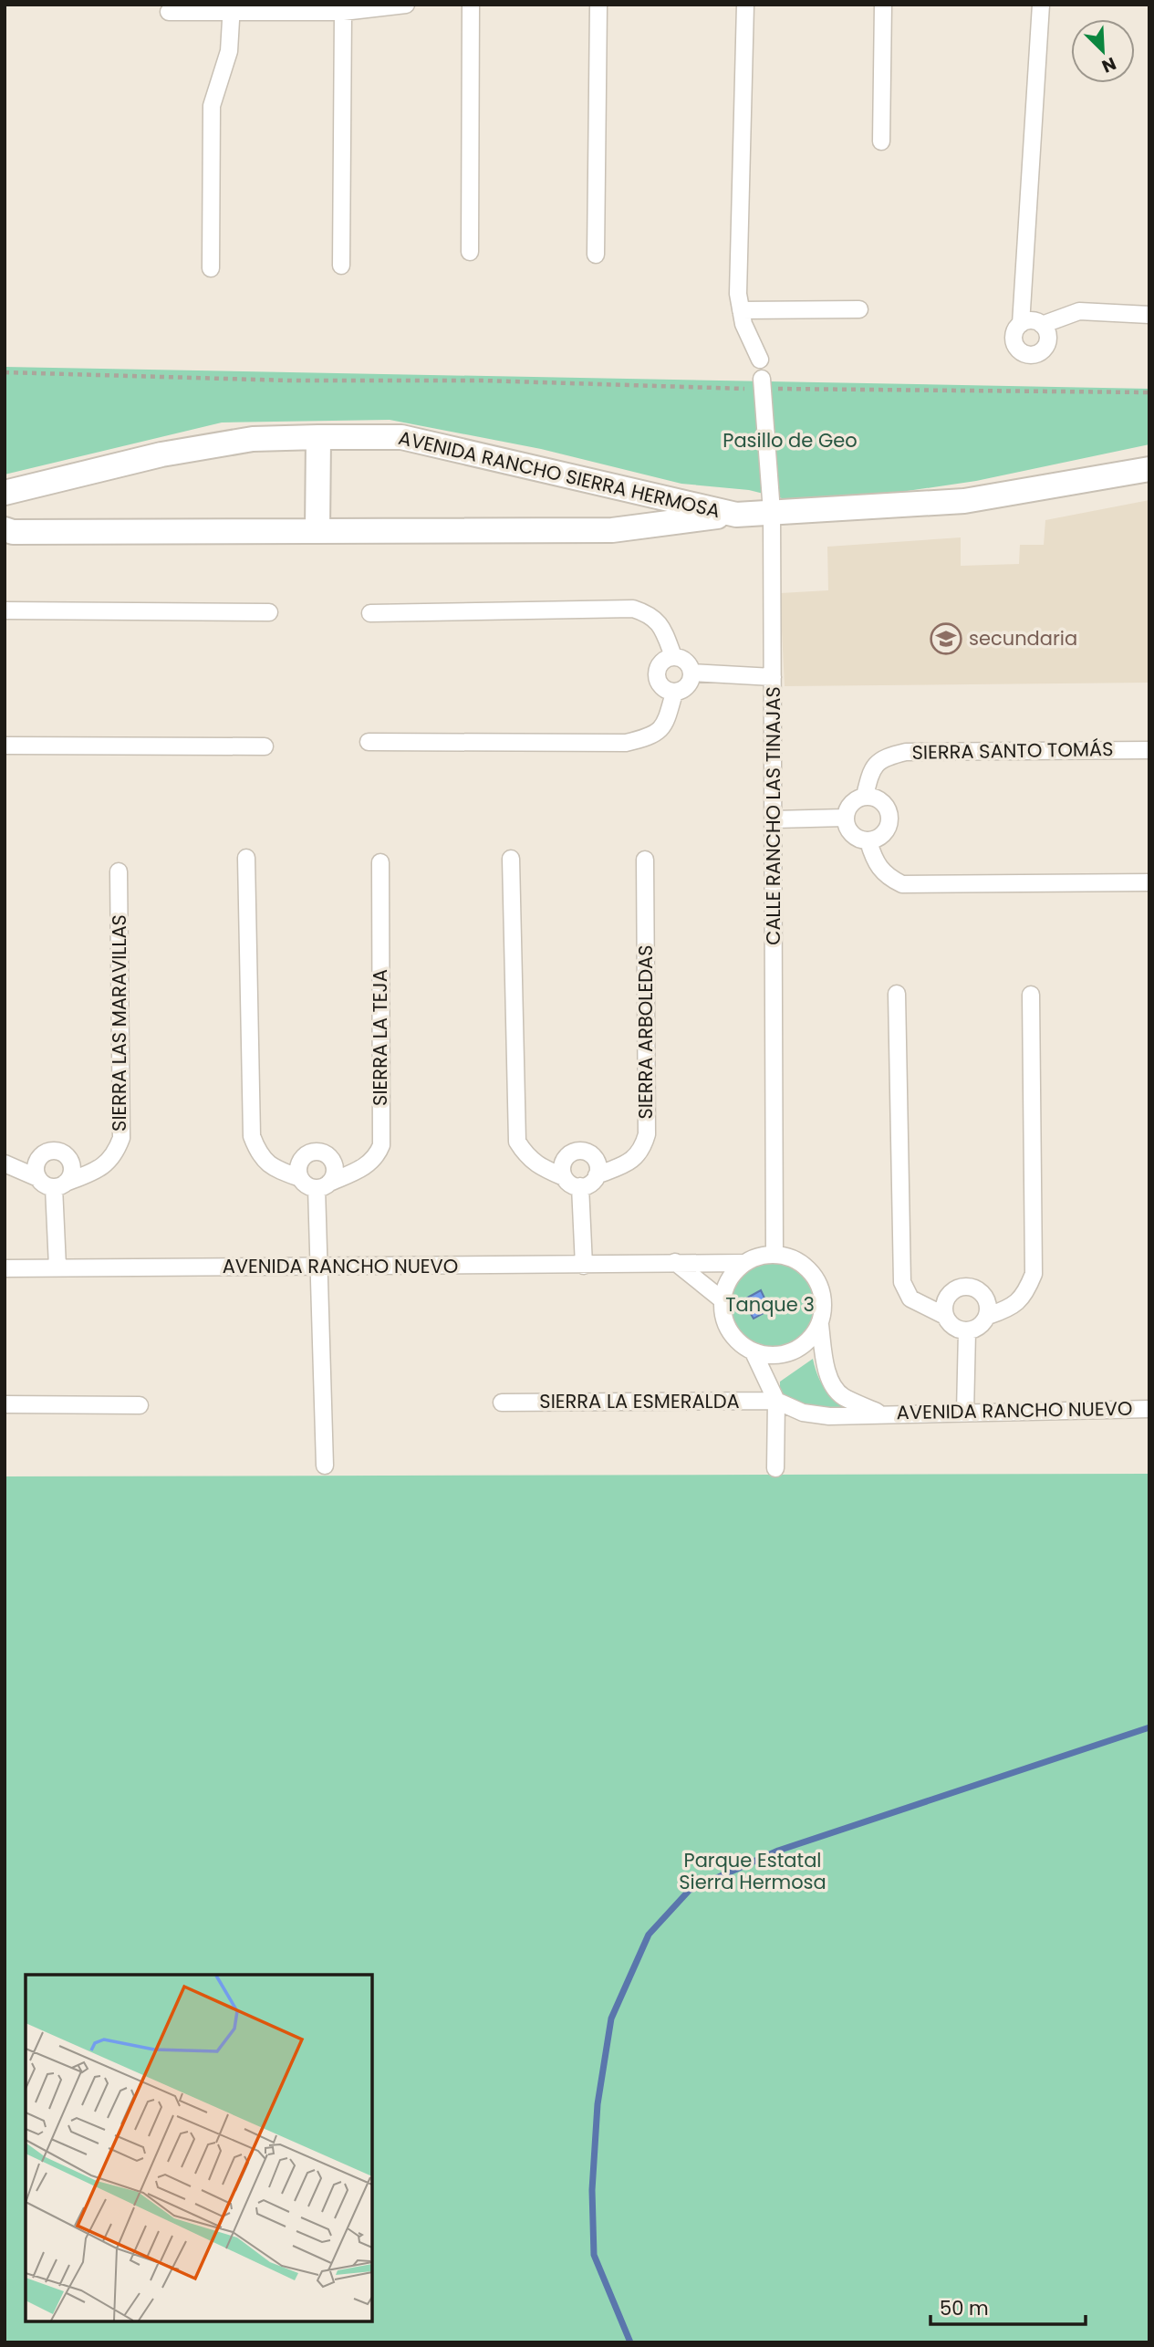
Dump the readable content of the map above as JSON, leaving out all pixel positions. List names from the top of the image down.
{
  "streets": {
    "street": [
      "AVENIDA RANCHO SIERRA HERMOSA",
      "SIERRA SANTO TOMÁS",
      "CALLE RANCHO LAS TINAJAS",
      "SIERRA LAS MARAVILLAS",
      "SIERRA ARBOLEDAS",
      "SIERRA LA TEJA",
      "AVENIDA RANCHO NUEVO",
      "SIERRA LA ESMERALDA"
    ]
  },
  "crossings": [
    ["AVENIDA RANCHO SIERRA HERMOSA", "CALLE RANCHO LAS TINAJAS"],
    ["CALLE RANCHO LAS TINAJAS", "AVENIDA RANCHO NUEVO"],
    ["AVENIDA RANCHO NUEVO", "SIERRA LA ESMERALDA"]
  ],
  "parks": ["Pasillo de Geo", "Tanque 3", "Parque Estatal Sierra Hermosa"],
  "places": {
    "school or university": ["secundaria"]
  },
  "scale_bar": "50 m",
  "north": "bottom right"
}
